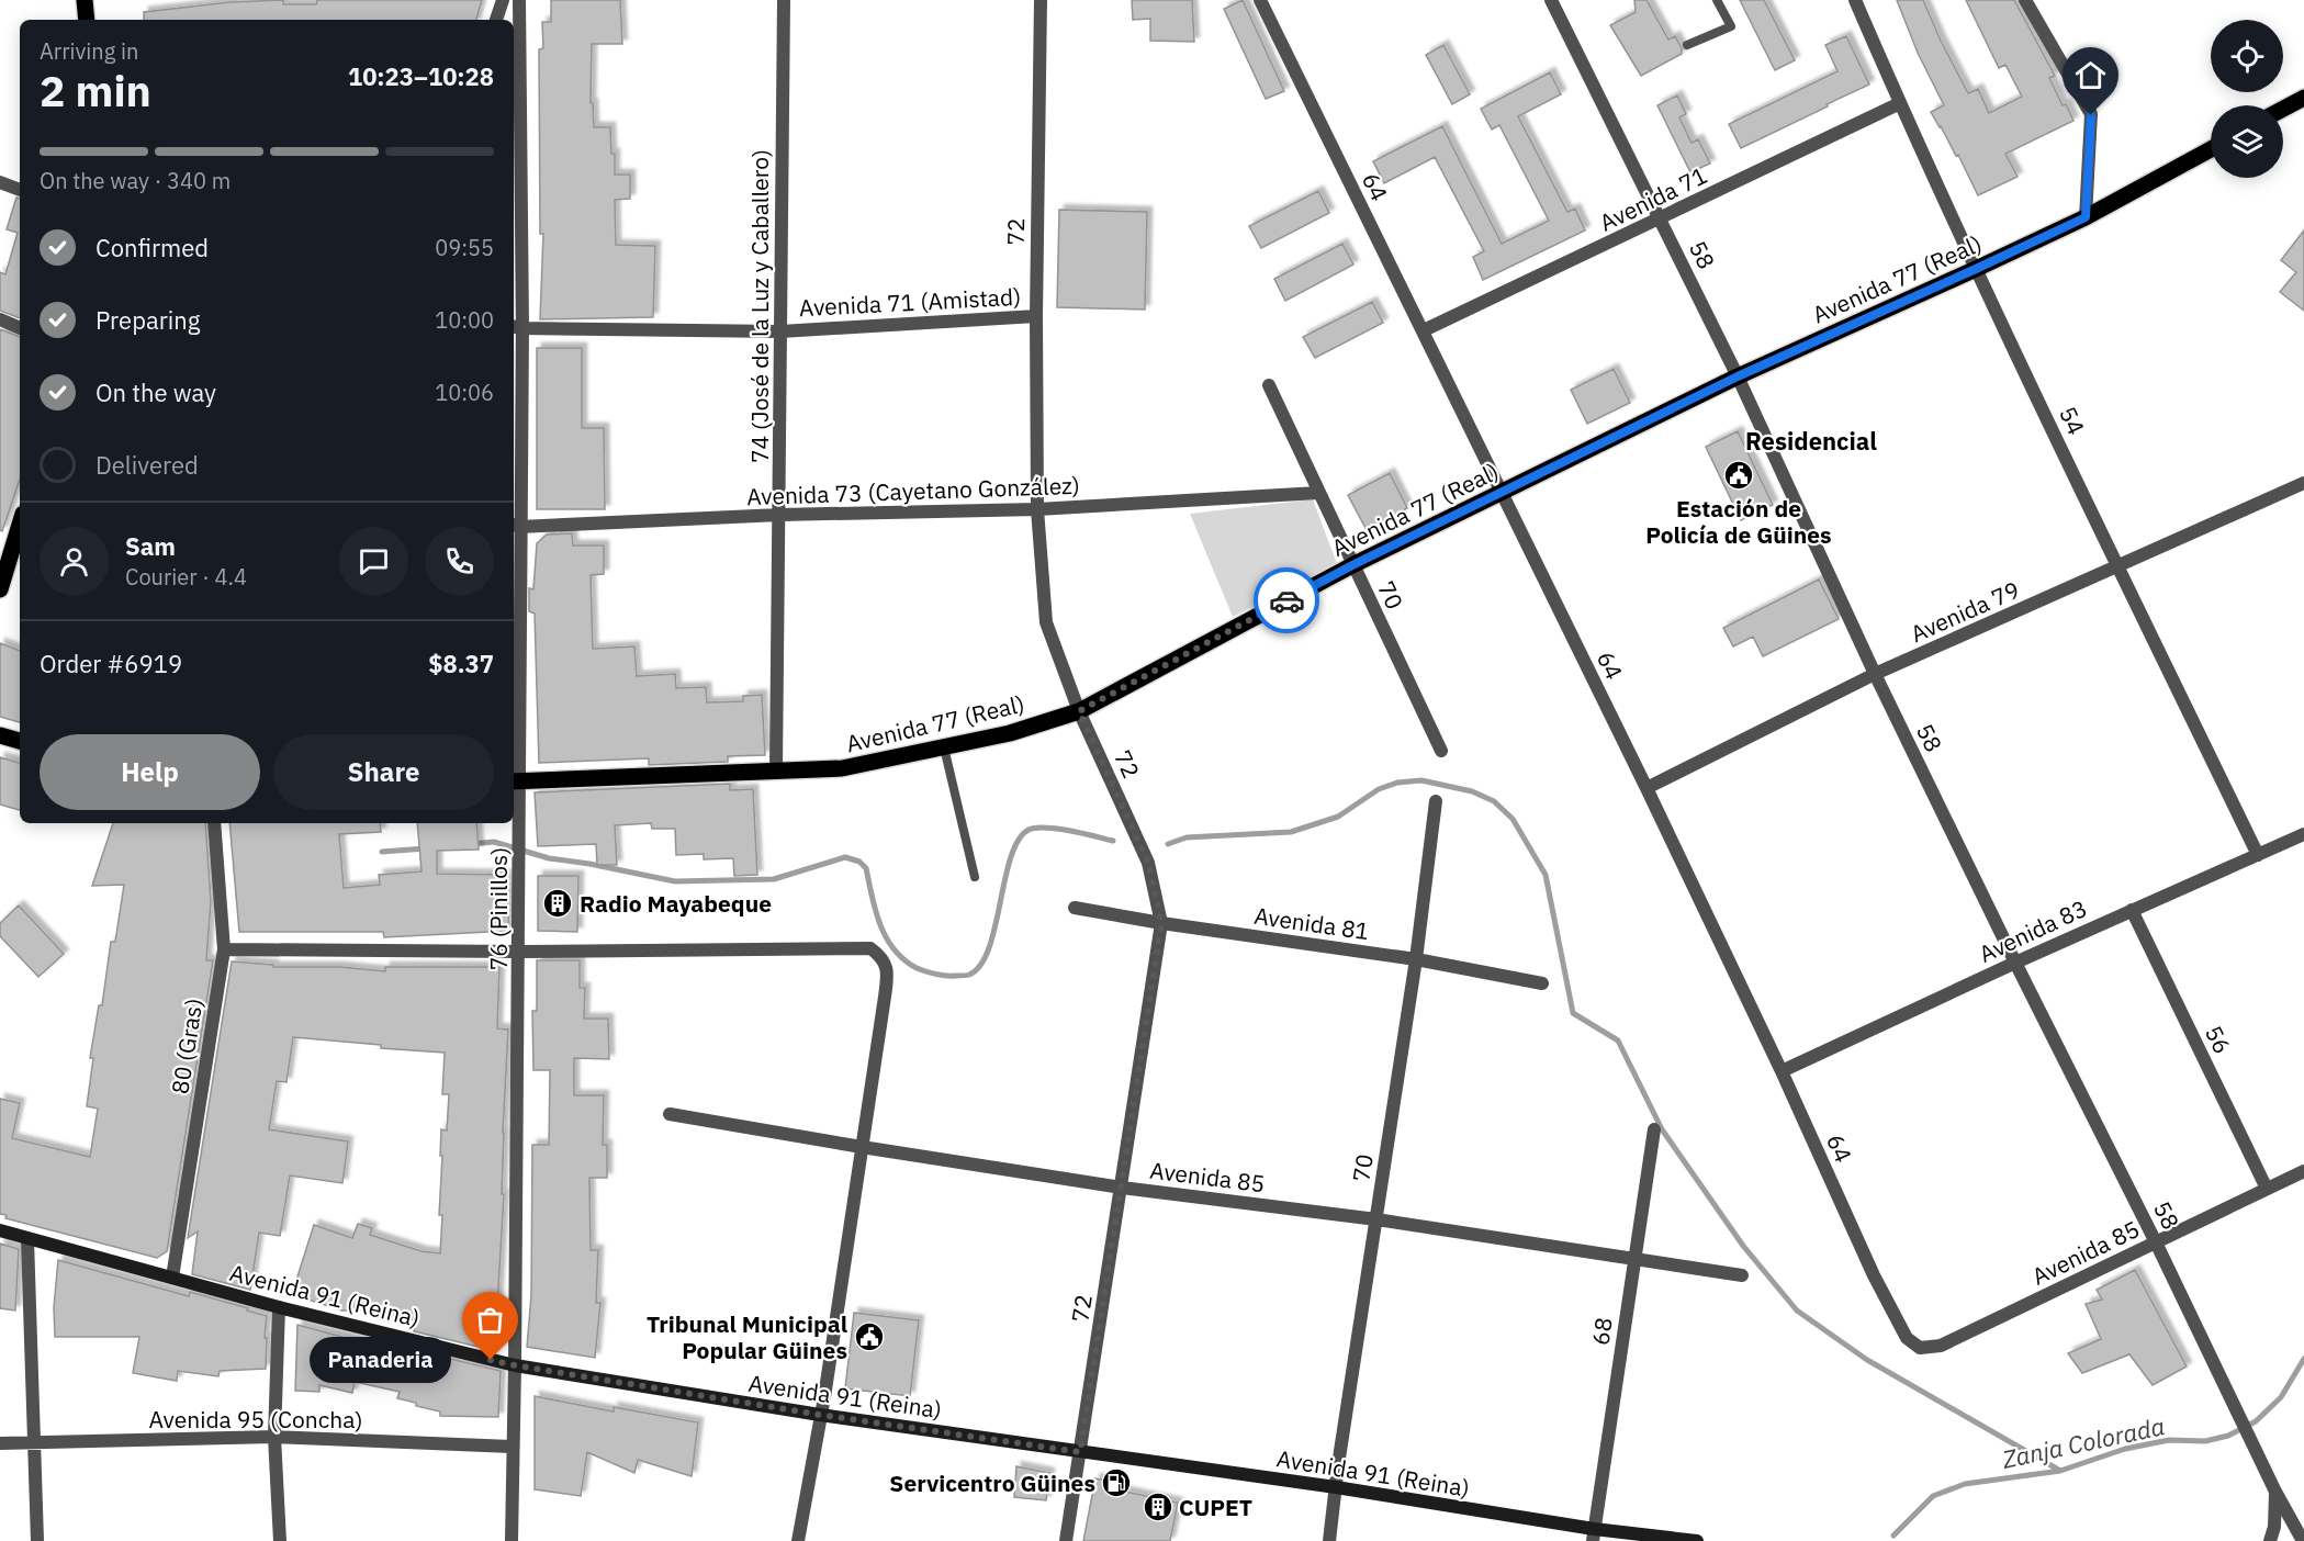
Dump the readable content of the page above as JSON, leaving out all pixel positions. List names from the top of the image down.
{
  "streets": {
    "main road": ["Avenida 77 (Real)", "Avenida 91 (Reina)"],
    "street": [
      "64",
      "Avenida 71",
      "72",
      "58",
      "Avenida 71 (Amistad)",
      "74 (José de la Luz y Caballero)",
      "54",
      "Avenida 73 (Cayetano González)",
      "70",
      "Avenida 79",
      "76 (Pinillos)",
      "Avenida 81",
      "Avenida 83",
      "56",
      "80 (Gras)",
      "Avenida 85",
      "68",
      "Avenida 95 (Concha)"
    ]
  },
  "crossings": [
    ["64", "Avenida 71"],
    ["64", "Avenida 77 (Real)"],
    ["64", "Avenida 79"],
    ["64", "Avenida 83"],
    ["64", "Avenida 85"],
    ["Avenida 71", "58"],
    ["Avenida 71", "54"],
    ["72", "Avenida 77 (Real)"],
    ["72", "Avenida 71 (Amistad)"],
    ["72", "Avenida 73 (Cayetano González)"],
    ["72", "Avenida 81"],
    ["72", "Avenida 85"],
    ["72", "Avenida 91 (Reina)"],
    ["58", "Avenida 77 (Real)"],
    ["58", "Avenida 79"],
    ["58", "Avenida 83"],
    ["58", "Avenida 85"],
    ["Avenida 77 (Real)", "74 (José de la Luz y Caballero)"],
    ["Avenida 77 (Real)", "54"],
    ["Avenida 77 (Real)", "70"],
    ["Avenida 77 (Real)", "76 (Pinillos)"],
    ["Avenida 71 (Amistad)", "74 (José de la Luz y Caballero)"],
    ["Avenida 71 (Amistad)", "76 (Pinillos)"],
    ["74 (José de la Luz y Caballero)", "Avenida 73 (Cayetano González)"],
    ["54", "Avenida 79"],
    ["54", "Avenida 83"],
    ["Avenida 73 (Cayetano González)", "70"],
    ["Avenida 73 (Cayetano González)", "76 (Pinillos)"],
    ["70", "Avenida 81"],
    ["70", "Avenida 85"],
    ["70", "Avenida 91 (Reina)"],
    ["76 (Pinillos)", "Avenida 91 (Reina)"],
    ["76 (Pinillos)", "Avenida 95 (Concha)"],
    ["Avenida 83", "56"],
    ["56", "Avenida 85"],
    ["80 (Gras)", "Avenida 91 (Reina)"],
    ["Avenida 85", "68"],
    ["Avenida 91 (Reina)", "68"]
  ],
  "districts": ["Residencial"],
  "water": ["Zanja Colorada"],
  "places": {
    "public building": ["Estación de Policía de Güines", "Tribunal Municipal Popular Güines"],
    "building": ["Radio Mayabeque", "CUPET"],
    "other": ["Panaderia"],
    "fuel station": ["Servicentro Güines"]
  },
  "page": {
    "heading": ["2 min", "Arriving in", "10:23–10:28"],
    "panel": [
      "Sam",
      "Courier · 4.4",
      "Order #6919",
      "$8.37"
    ],
    "bar": "On the way · 340 m",
    "list": [
      ["Confirmed", "09:55"],
      ["Preparing", "10:00"],
      ["On the way", "10:06"],
      "Delivered"
    ],
    "buttons": ["Help", "Share"],
    "bubble": "Panaderia"
  }
}
